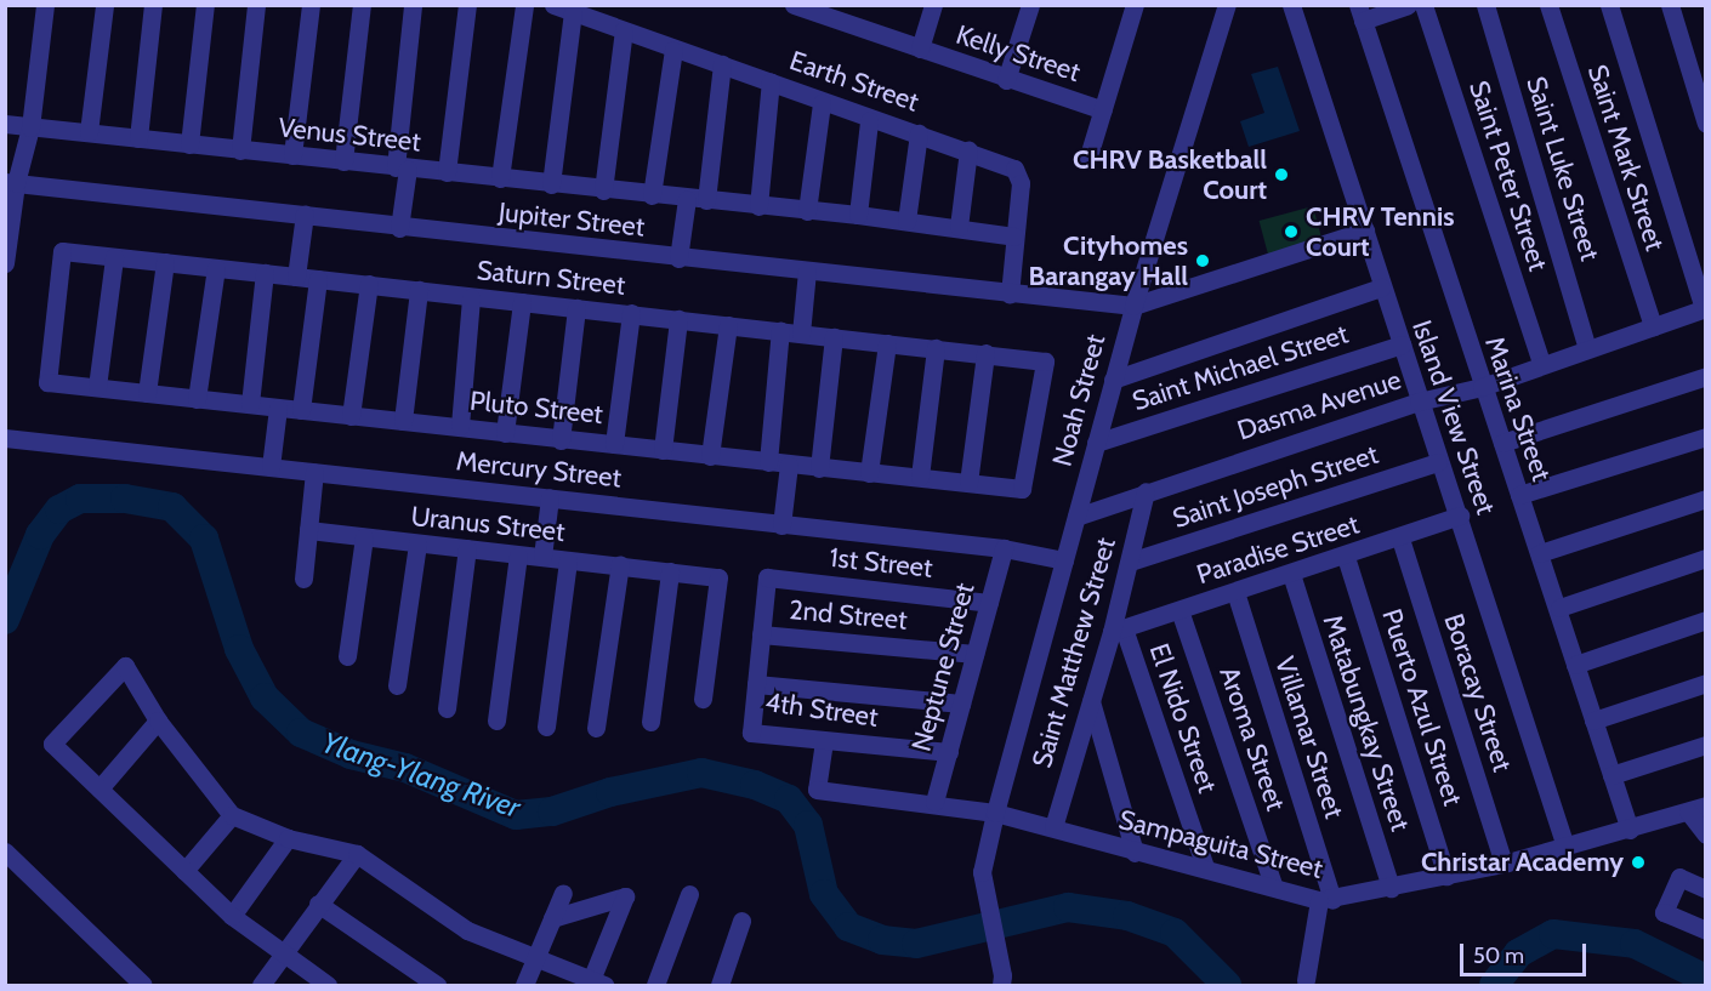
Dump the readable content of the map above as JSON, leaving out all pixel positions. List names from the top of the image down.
{
  "streets": {
    "street": [
      "Kelly Street",
      "Earth Street",
      "Venus Street",
      "Saint Mark Street",
      "Saint Luke Street",
      "Saint Peter Street",
      "Jupiter Street",
      "Saturn Street",
      "Saint Michael Street",
      "Noah Street",
      "Dasma Avenue",
      "Pluto Street",
      "Marina Street",
      "Island View Street",
      "Mercury Street",
      "Saint Joseph Street",
      "Uranus Street",
      "Paradise Street",
      "1st Street",
      "2nd Street",
      "Saint Matthew Street",
      "Neptune Street",
      "Boracay Street",
      "Puerto Azul Street",
      "4th Street",
      "El Nido Street",
      "Matabungkay Street",
      "Villamar Street",
      "Aroma Street",
      "Sampaguita Street"
    ]
  },
  "crossings": [
    ["Earth Street", "Venus Street"],
    ["Earth Street", "Jupiter Street"],
    ["Saint Mark Street", "Dasma Avenue"],
    ["Saint Luke Street", "Dasma Avenue"],
    ["Saint Peter Street", "Dasma Avenue"],
    ["Jupiter Street", "Noah Street"],
    ["Saturn Street", "Pluto Street"],
    ["Saint Michael Street", "Noah Street"],
    ["Saint Michael Street", "Island View Street"],
    ["Noah Street", "Dasma Avenue"],
    ["Noah Street", "Mercury Street"],
    ["Noah Street", "Sampaguita Street"],
    ["Dasma Avenue", "Marina Street"],
    ["Dasma Avenue", "Island View Street"],
    ["Dasma Avenue", "Saint Matthew Street"],
    ["Marina Street", "Sampaguita Street"],
    ["Island View Street", "Saint Joseph Street"],
    ["Island View Street", "Paradise Street"],
    ["Island View Street", "Sampaguita Street"],
    ["Mercury Street", "Neptune Street"],
    ["Saint Joseph Street", "Saint Matthew Street"],
    ["Paradise Street", "Saint Matthew Street"],
    ["Paradise Street", "Boracay Street"],
    ["Paradise Street", "Puerto Azul Street"],
    ["Paradise Street", "El Nido Street"],
    ["Paradise Street", "Matabungkay Street"],
    ["Paradise Street", "Villamar Street"],
    ["Paradise Street", "Aroma Street"],
    ["1st Street", "Neptune Street"],
    ["1st Street", "4th Street"],
    ["2nd Street", "Neptune Street"],
    ["2nd Street", "4th Street"],
    ["Saint Matthew Street", "El Nido Street"],
    ["Saint Matthew Street", "Sampaguita Street"],
    ["Neptune Street", "4th Street"],
    ["Neptune Street", "Sampaguita Street"],
    ["Boracay Street", "Sampaguita Street"],
    ["Puerto Azul Street", "Sampaguita Street"],
    ["4th Street", "Sampaguita Street"],
    ["El Nido Street", "Sampaguita Street"],
    ["Matabungkay Street", "Sampaguita Street"],
    ["Villamar Street", "Sampaguita Street"],
    ["Aroma Street", "Sampaguita Street"]
  ],
  "water": ["Ylang-Ylang River"],
  "places": [
    "CHRV Basketball Court",
    "CHRV Tennis Court",
    "Cityhomes Barangay Hall",
    "Christar Academy"
  ],
  "scale_bar": "50 m"
}
